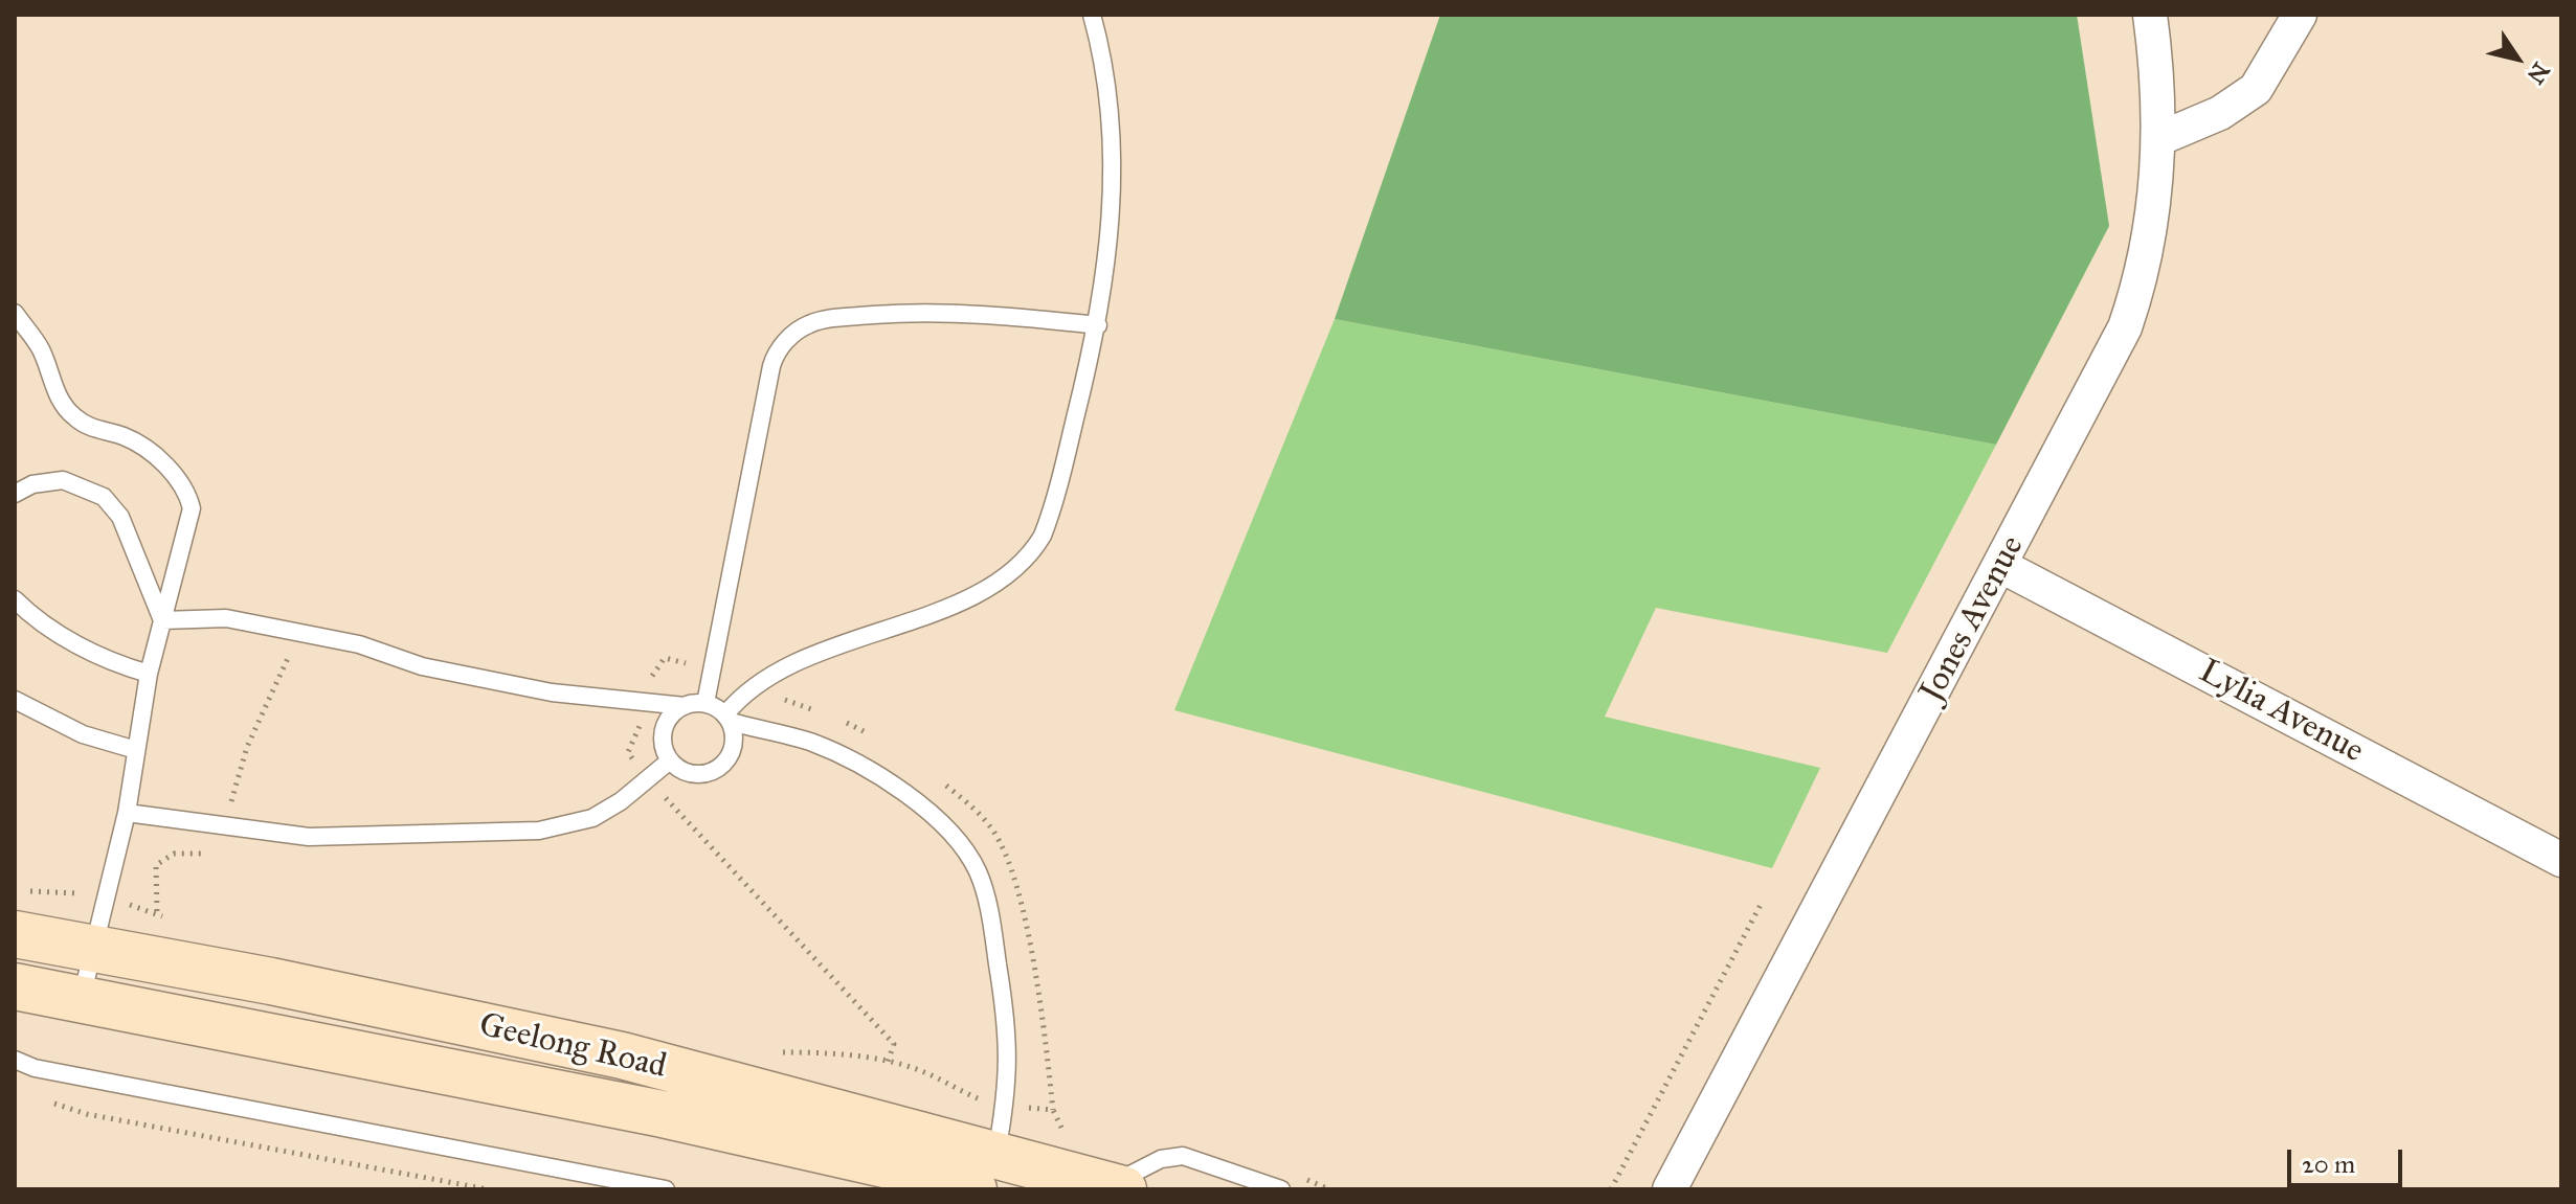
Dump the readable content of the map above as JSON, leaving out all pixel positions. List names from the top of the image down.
{
  "streets": {
    "main road": ["Geelong Road"],
    "street": ["Jones Avenue", "Lylia Avenue"]
  },
  "crossings": [
    ["Jones Avenue", "Lylia Avenue"]
  ],
  "scale_bar": "20 m",
  "north": "bottom right"
}
